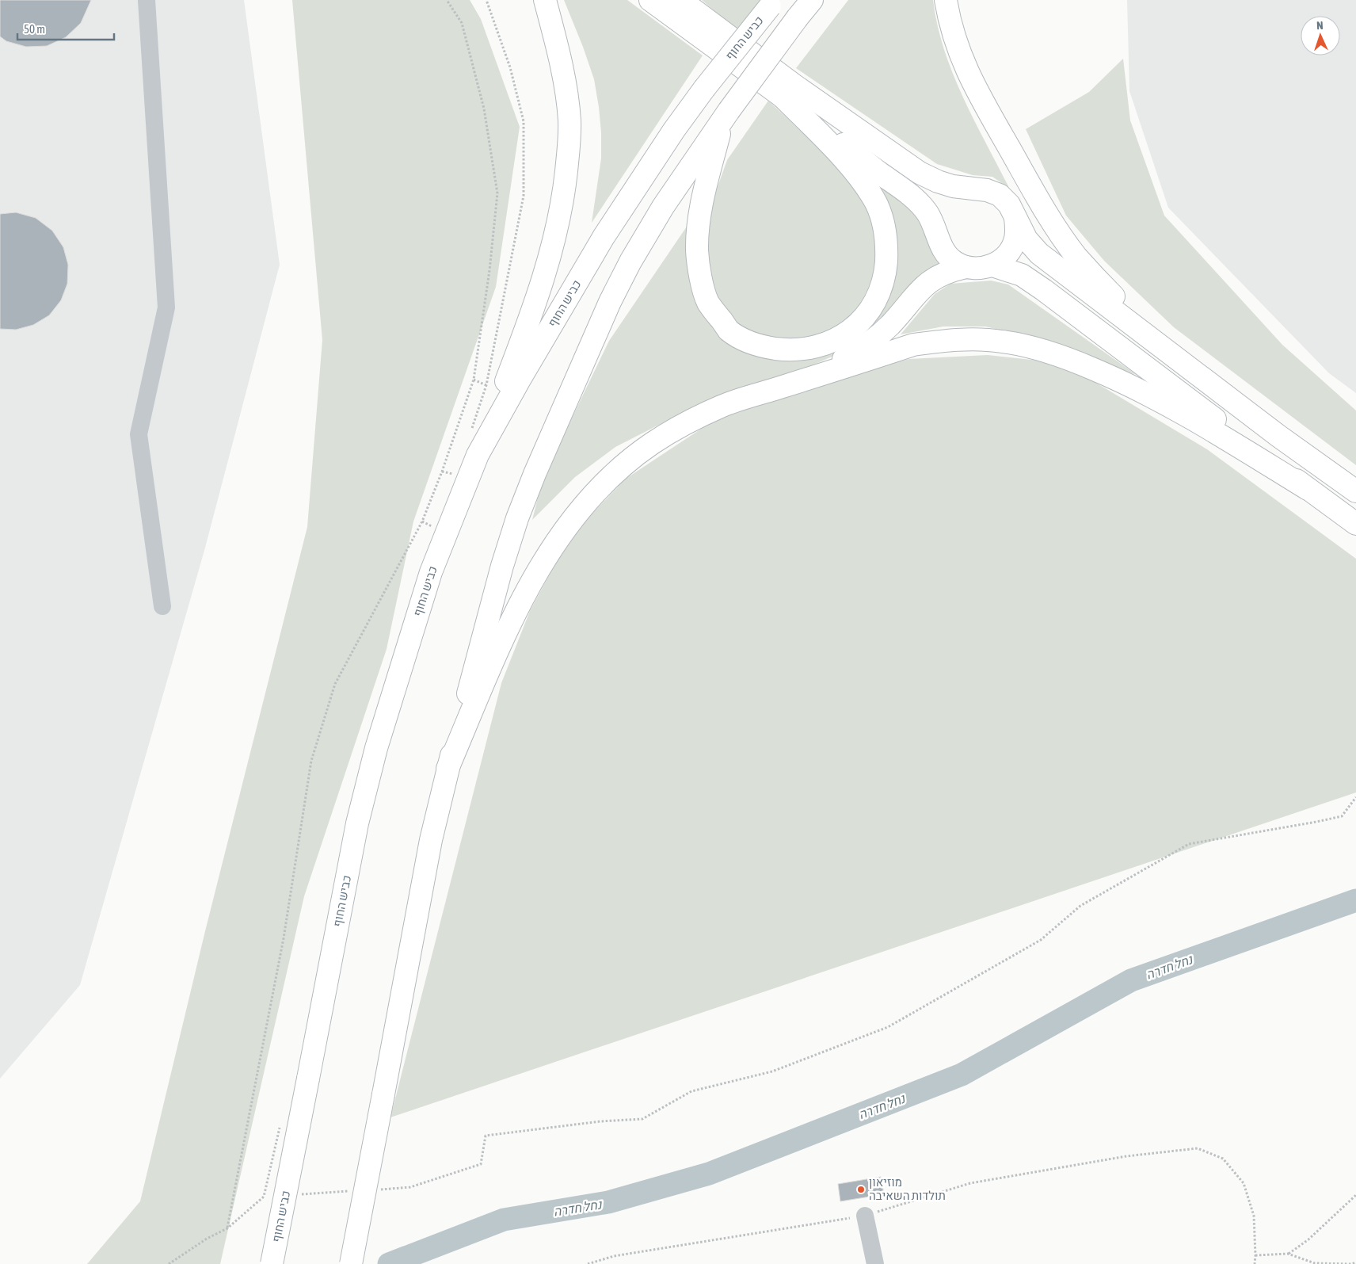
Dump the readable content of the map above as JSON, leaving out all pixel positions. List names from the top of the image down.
{
  "streets": {
    "highway": ["כביש החוף"]
  },
  "water": ["נחל חדרה"],
  "places": ["מוזיאון תולדות השאיבה"],
  "scale_bar": "50 m",
  "north": "top"
}
